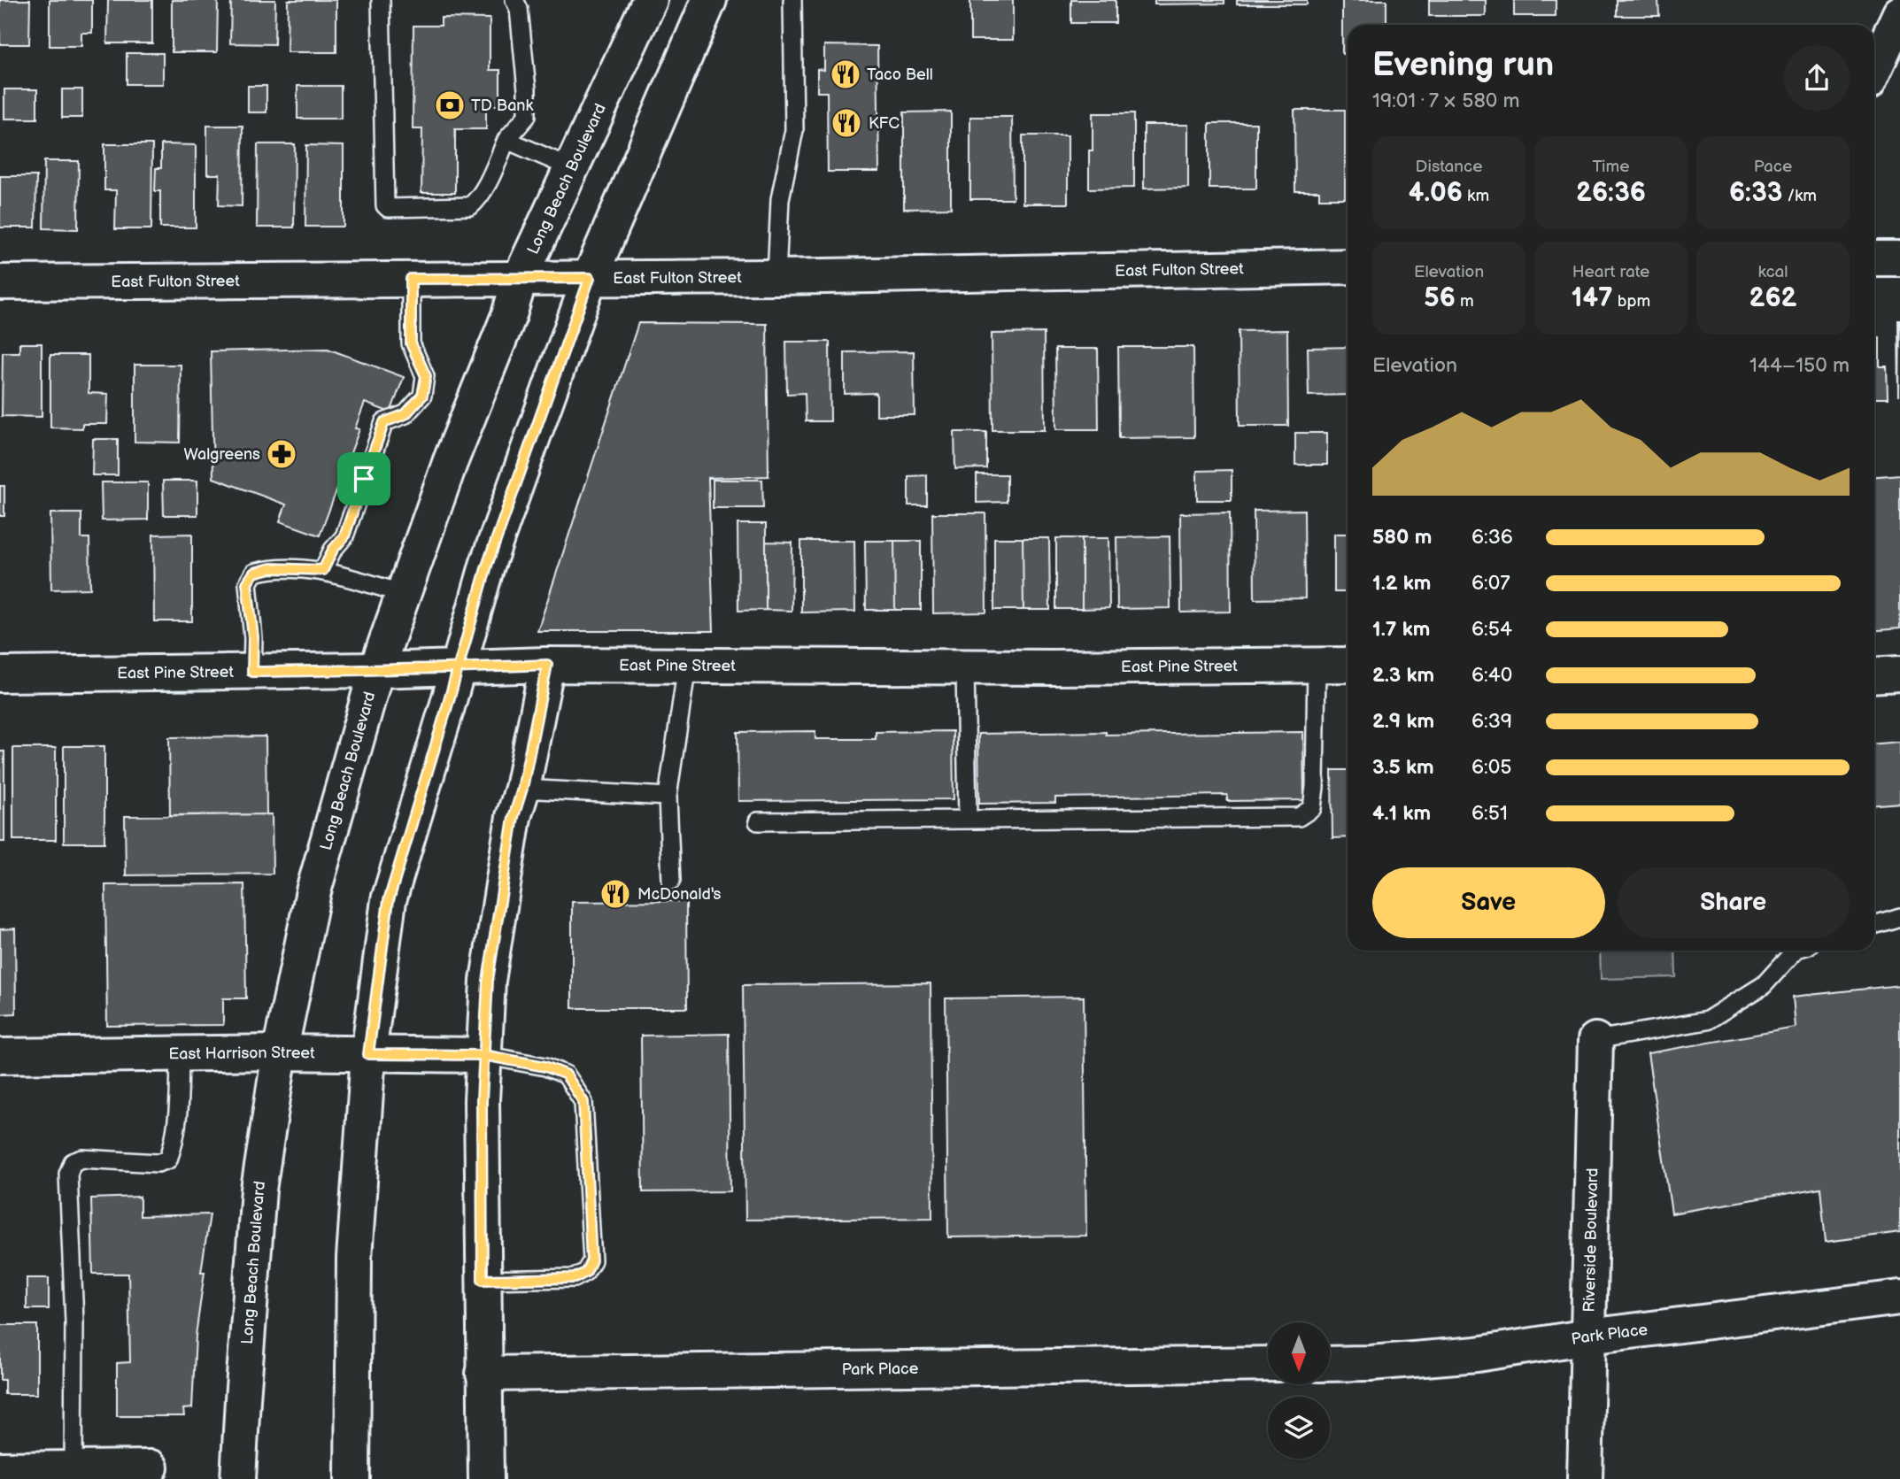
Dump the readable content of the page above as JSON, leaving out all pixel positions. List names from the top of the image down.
{
  "streets": {
    "street": [
      "Long Beach Boulevard",
      "East Fulton Street",
      "East Pine Street",
      "East Harrison Street",
      "Riverside Boulevard",
      "Park Place"
    ]
  },
  "crossings": [
    ["Long Beach Boulevard", "East Fulton Street"],
    ["Long Beach Boulevard", "East Pine Street"],
    ["Long Beach Boulevard", "East Harrison Street"],
    ["Riverside Boulevard", "Park Place"]
  ],
  "places": {
    "restaurant": ["Taco Bell", "KFC", "McDonald's"],
    "bank": ["TD Bank"],
    "pharmacy": ["Walgreens"]
  },
  "north": "bottom",
  "page": {
    "heading": ["Evening run", "19:01 · 7 × 580 m"],
    "stats": [
      ["Distance", "4.06 km"],
      ["Time", "26:36"],
      ["Pace", "6:33 /km"],
      ["Elevation", "56 m"],
      ["Heart rate", "147 bpm"],
      ["kcal", "262"]
    ],
    "chart": ["Elevation", "144–150 m"],
    "list": [
      {
        "name": "580 m",
        "note": "6:36"
      },
      {
        "name": "1.2 km",
        "note": "6:07"
      },
      {
        "name": "1.7 km",
        "note": "6:54"
      },
      {
        "name": "2.3 km",
        "note": "6:40"
      },
      {
        "name": "2.9 km",
        "note": "6:39"
      },
      {
        "name": "3.5 km",
        "note": "6:05"
      },
      {
        "name": "4.1 km",
        "note": "6:51"
      }
    ],
    "buttons": ["Save", "Share"]
  }
}
